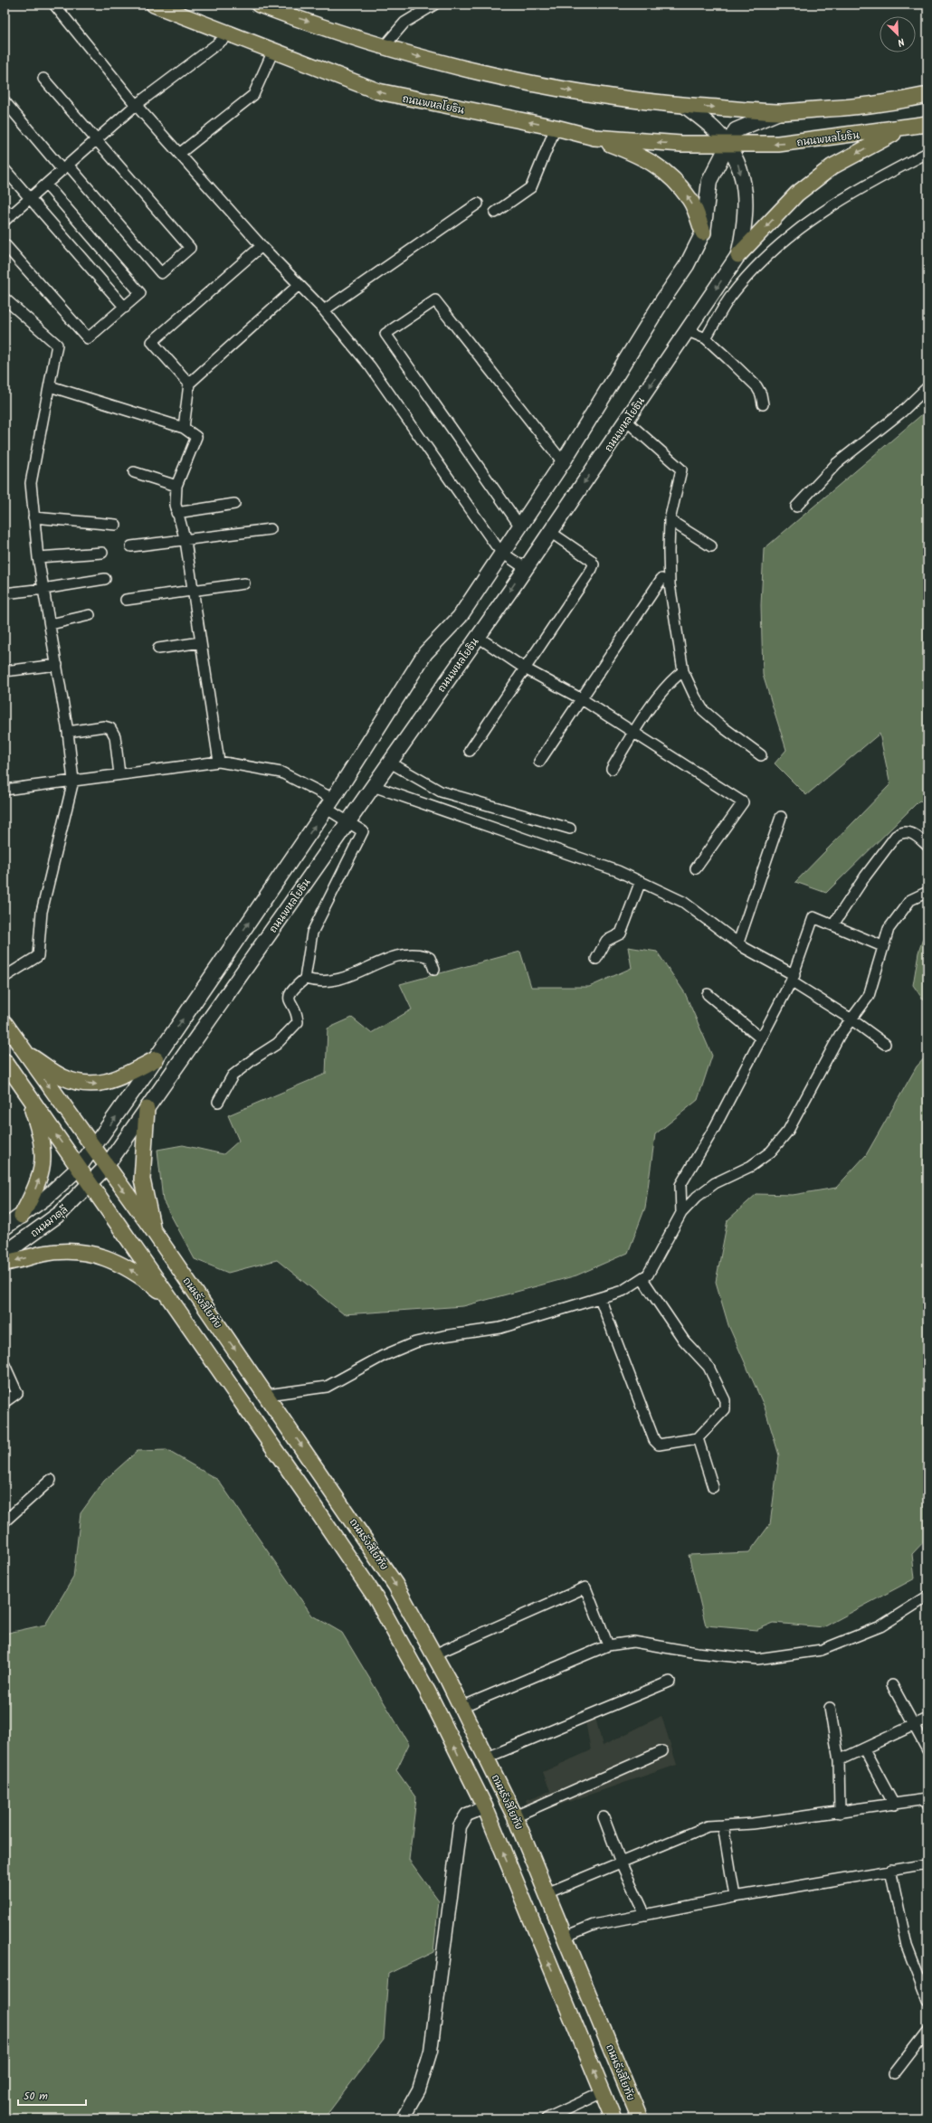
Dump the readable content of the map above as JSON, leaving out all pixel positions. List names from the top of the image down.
{
  "streets": {
    "main road": ["ถนนพหลโยธิน", "ถนนมาตุลี", "ถนนรังสิโยทัย"]
  },
  "crossings": [
    ["ถนนพหลโยธิน", "ถนนมาตุลี"],
    ["ถนนพหลโยธิน", "ถนนรังสิโยทัย"],
    ["ถนนมาตุลี", "ถนนรังสิโยทัย"]
  ],
  "scale_bar": "50 m",
  "north": "bottom right"
}
